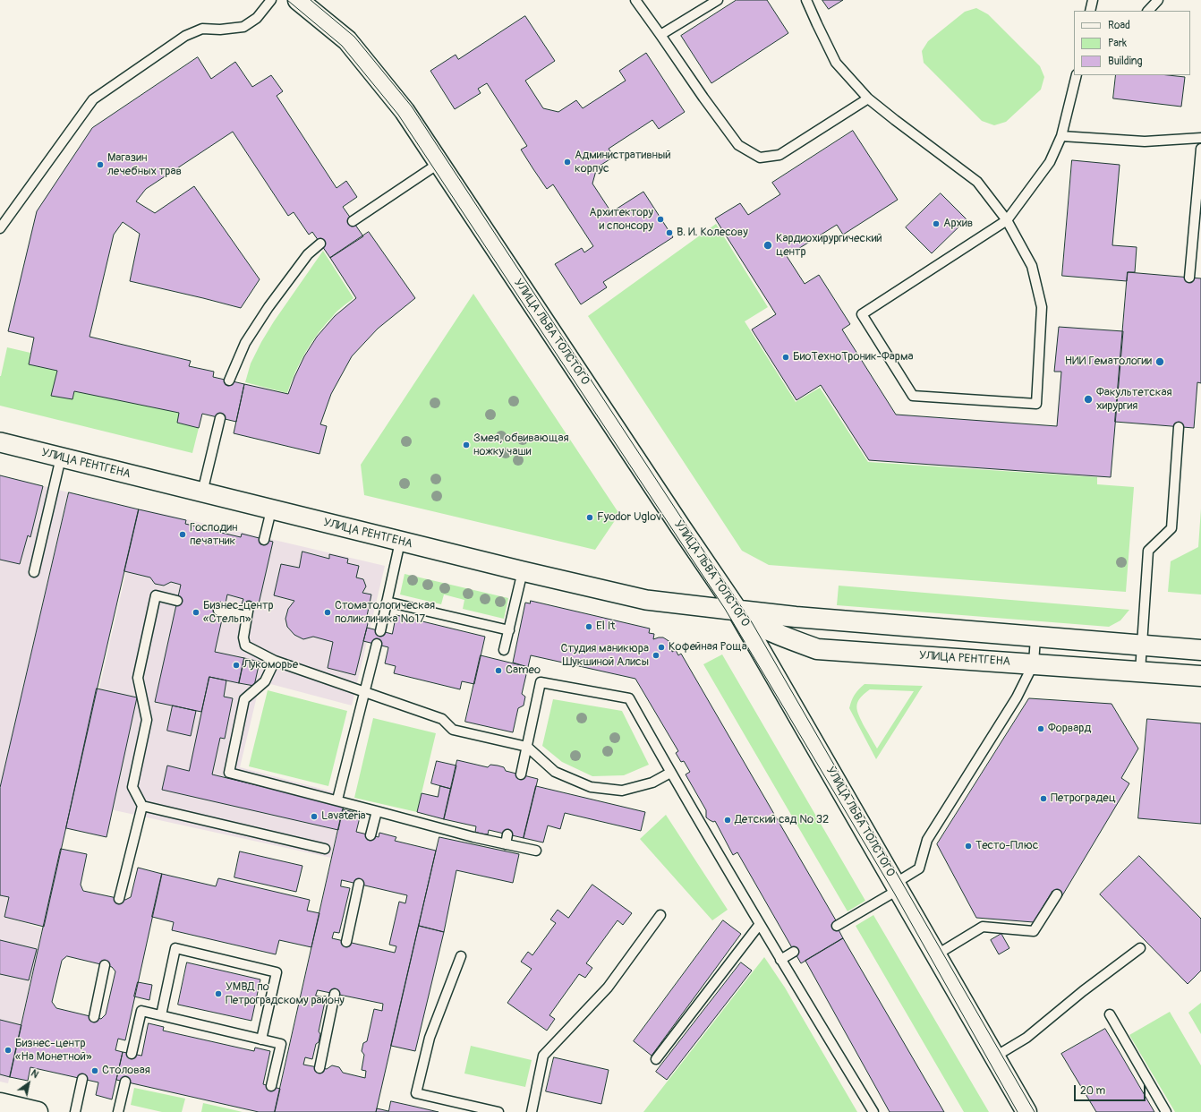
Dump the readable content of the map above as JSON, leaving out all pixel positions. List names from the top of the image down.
{
  "streets": {
    "street": ["УЛИЦА ЛЬВА ТОЛСТОГО", "УЛИЦА РЕНТГЕНА"]
  },
  "crossings": [
    ["УЛИЦА ЛЬВА ТОЛСТОГО", "УЛИЦА РЕНТГЕНА"]
  ],
  "places": [
    "Административный корпус",
    "Магазин лечебных трав",
    "Архитектору и спонсору",
    "Архив",
    "В. И. Колесову",
    "Кардиохирургический центр",
    "БиоТехноТроник-Фарма",
    "НИИ Гематологии",
    "Факультетская хирургия",
    "Змея, обвивающая ножку чаши",
    "Fyodor Uglov",
    "Господин печатник",
    "Бизнес-центр «Стельп»",
    "Стоматологическая поликлиника №17",
    "El It",
    "Кофейная Роща",
    "Студия маникюра Шукшиной Алисы",
    "Лукоморье",
    "Cameo",
    "Форвард",
    "Петроградец",
    "Lavateria",
    "Детский сад № 32",
    "Тесто-Плюс",
    "УМВД по Петроградскому району",
    "Бизнес-центр «На Монетной»",
    "Столовая"
  ],
  "legend": ["Road", "Park", "Building"],
  "scale_bar": "20 m",
  "north": "top right"
}
